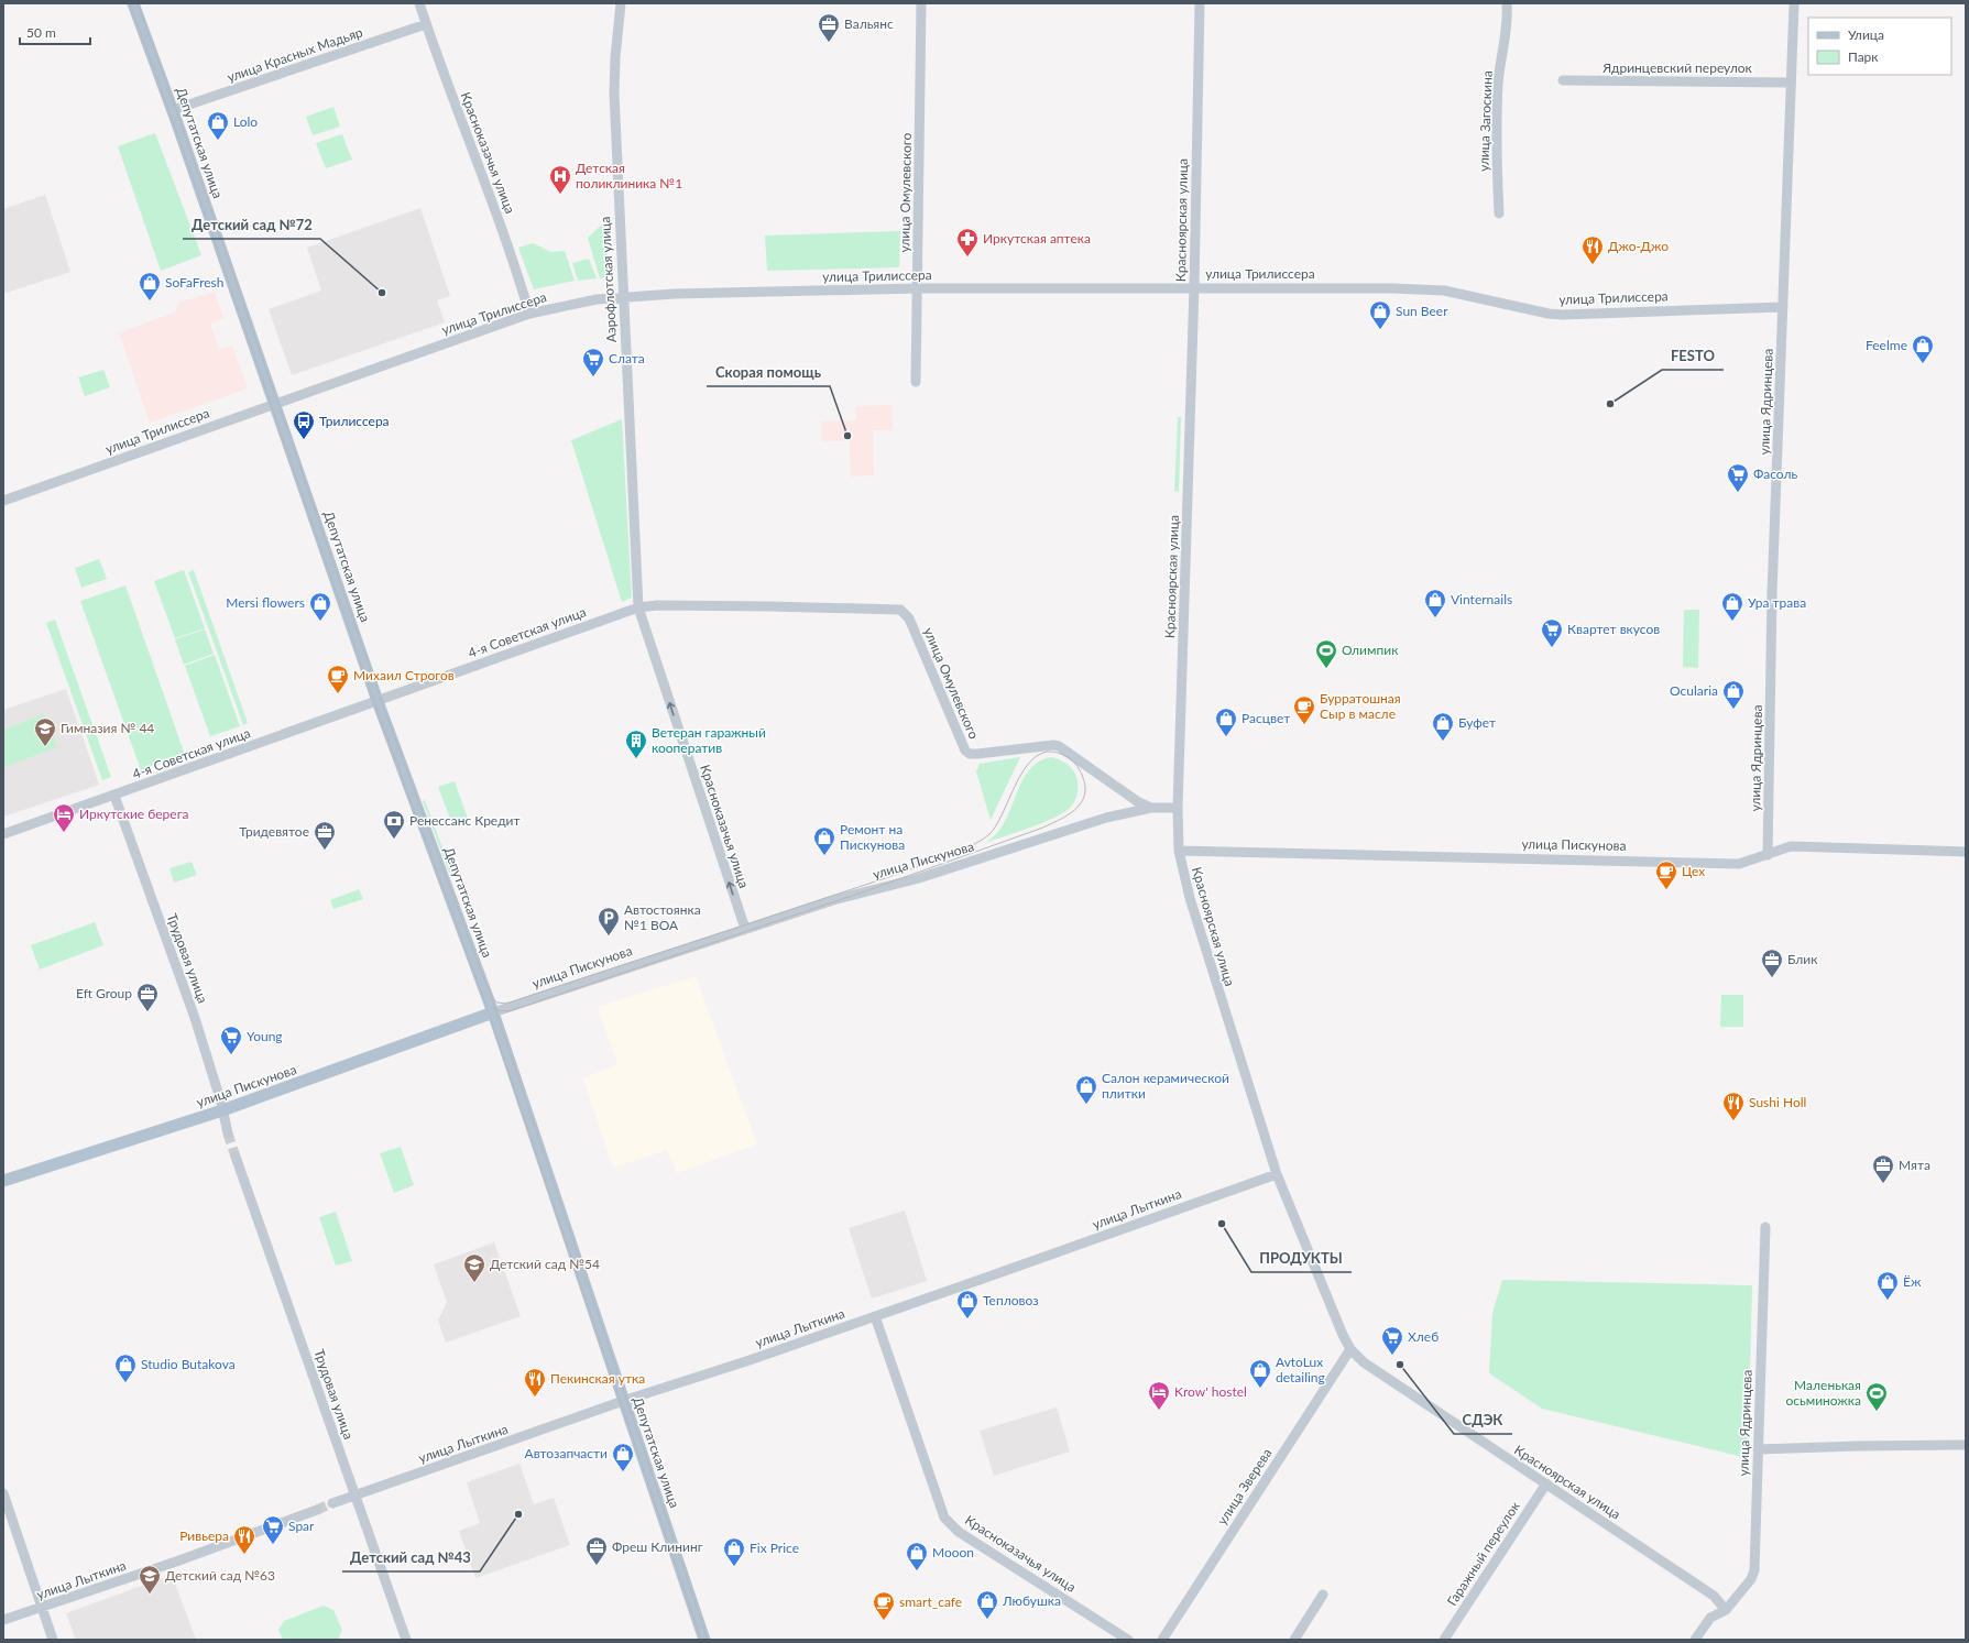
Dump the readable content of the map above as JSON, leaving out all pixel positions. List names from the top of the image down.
{
  "streets": {
    "main road": ["Депутатская улица", "улица Пискунова"],
    "street": [
      "улица Красных Мадьяр",
      "Ядринцевский переулок",
      "улица Загоскина",
      "Красноказачья улица",
      "улица Омулевского",
      "Красноярская улица",
      "улица Трилиссера",
      "Аэрофлотская улица",
      "улица Ядринцева",
      "4-я Советская улица",
      "Трудовая улица",
      "улица Лыткина",
      "улица Зверева",
      "Гаражный переулок"
    ]
  },
  "crossings": [
    ["улица Красных Мадьяр", "Депутатская улица"],
    ["улица Красных Мадьяр", "Красноказачья улица"],
    ["Ядринцевский переулок", "улица Ядринцева"],
    ["Депутатская улица", "улица Трилиссера"],
    ["Депутатская улица", "4-я Советская улица"],
    ["Депутатская улица", "улица Пискунова"],
    ["Депутатская улица", "улица Лыткина"],
    ["Красноказачья улица", "улица Трилиссера"],
    ["Красноказачья улица", "Аэрофлотская улица"],
    ["Красноказачья улица", "4-я Советская улица"],
    ["Красноказачья улица", "улица Пискунова"],
    ["Красноказачья улица", "улица Лыткина"],
    ["улица Омулевского", "улица Трилиссера"],
    ["улица Омулевского", "4-я Советская улица"],
    ["улица Омулевского", "улица Пискунова"],
    ["Красноярская улица", "улица Трилиссера"],
    ["Красноярская улица", "улица Ядринцева"],
    ["Красноярская улица", "улица Пискунова"],
    ["Красноярская улица", "улица Лыткина"],
    ["Красноярская улица", "улица Зверева"],
    ["Красноярская улица", "Гаражный переулок"],
    ["улица Трилиссера", "Аэрофлотская улица"],
    ["улица Трилиссера", "улица Ядринцева"],
    ["Аэрофлотская улица", "4-я Советская улица"],
    ["улица Ядринцева", "улица Пискунова"],
    ["4-я Советская улица", "Трудовая улица"],
    ["улица Пискунова", "Трудовая улица"],
    ["Трудовая улица", "улица Лыткина"]
  ],
  "places": {
    "office": [
      "Вальянс",
      "Тридевятое",
      "Блик",
      "Eft Group",
      "Мята",
      "Фрeш Клининг"
    ],
    "shop": [
      "Lolo",
      "SoFaFresh",
      "Sun Beer",
      "Feelme",
      "Vinternails",
      "Mersi flowers",
      "Ура трава",
      "Ocularia",
      "Расцвет",
      "Буфет",
      "Ремонт на Пискунова",
      "Салон керамической плитки",
      "Ёж",
      "Тепловоз",
      "Studio Butakova",
      "AvtoLux detailing",
      "Автозапчасти",
      "Fix Price",
      "Mooon",
      "Любушка"
    ],
    "hospital": ["Детская поликлиника №1"],
    "pharmacy": ["Иркутская аптека"],
    "restaurant": [
      "Джо-Джо",
      "Sushi Holl",
      "Пекинская утка",
      "Ривьера"
    ],
    "other": [
      "Детский сад №72",
      "FESTO",
      "Скорая помощь",
      "ПРОДУКТЫ",
      "СДЭК",
      "Детский сад №43"
    ],
    "supermarket": [
      "Слата",
      "Фасоль",
      "Квартет вкусов",
      "Young",
      "Хлеб",
      "Spar"
    ],
    "bus stop": ["Трилиссера"],
    "sports": ["Олимпик", "Маленькая осьминожка"],
    "cafe": [
      "Михаил Строгов",
      "Бурратошная Сыр в масле",
      "Цех",
      "smart_cafe"
    ],
    "school or university": ["Гимназия № 44", "Детский сад №54", "Детский сад №63"],
    "building": ["Ветеран гаражный кооператив"],
    "hotel": ["Иркутские берега", "Krow' hostel"],
    "bank": ["Ренессанс Кредит"],
    "parking": ["Автостоянка №1 ВОА"]
  },
  "legend": ["Улица", "Парк"],
  "scale_bar": "50 m"
}
